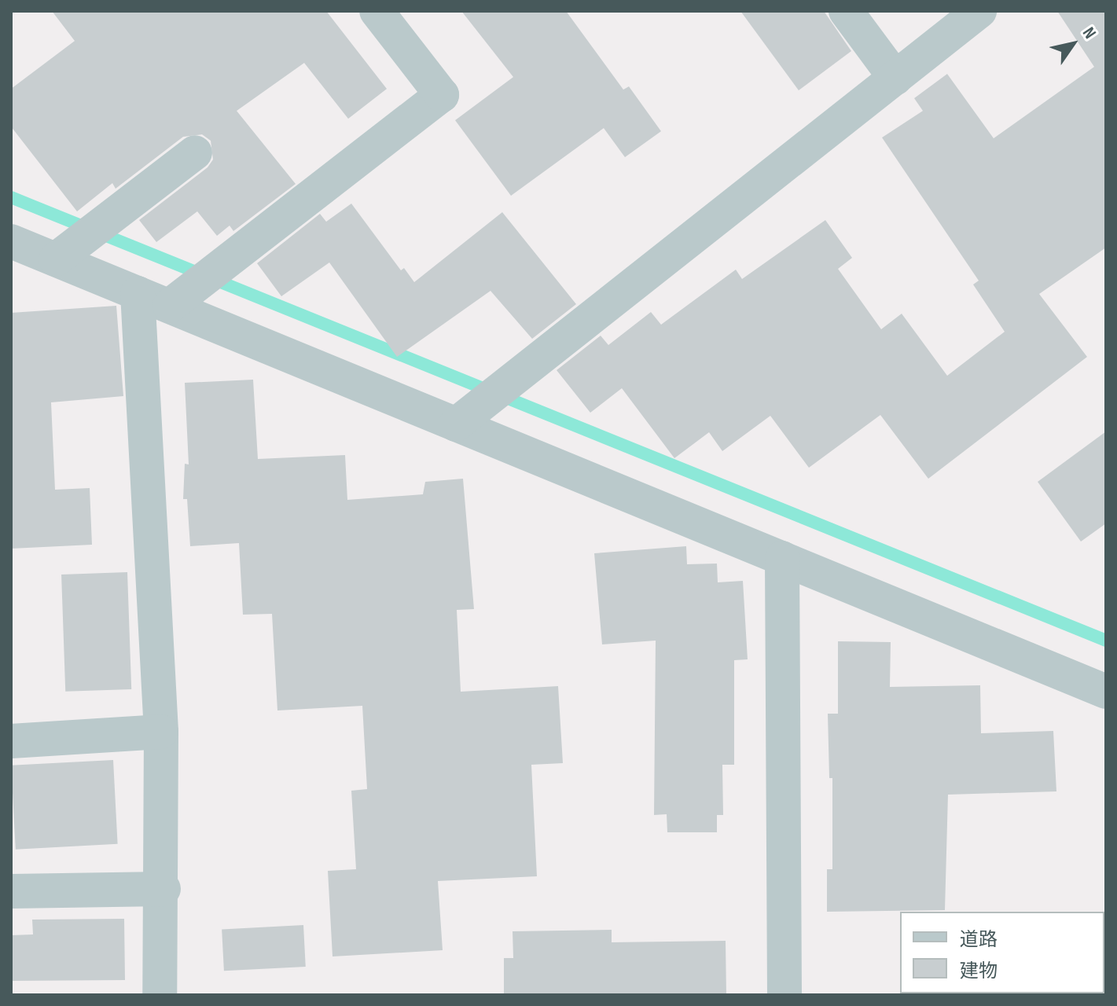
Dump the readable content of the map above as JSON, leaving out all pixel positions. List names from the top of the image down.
{
  "legend": ["道路", "建物"],
  "north": "top right"
}
